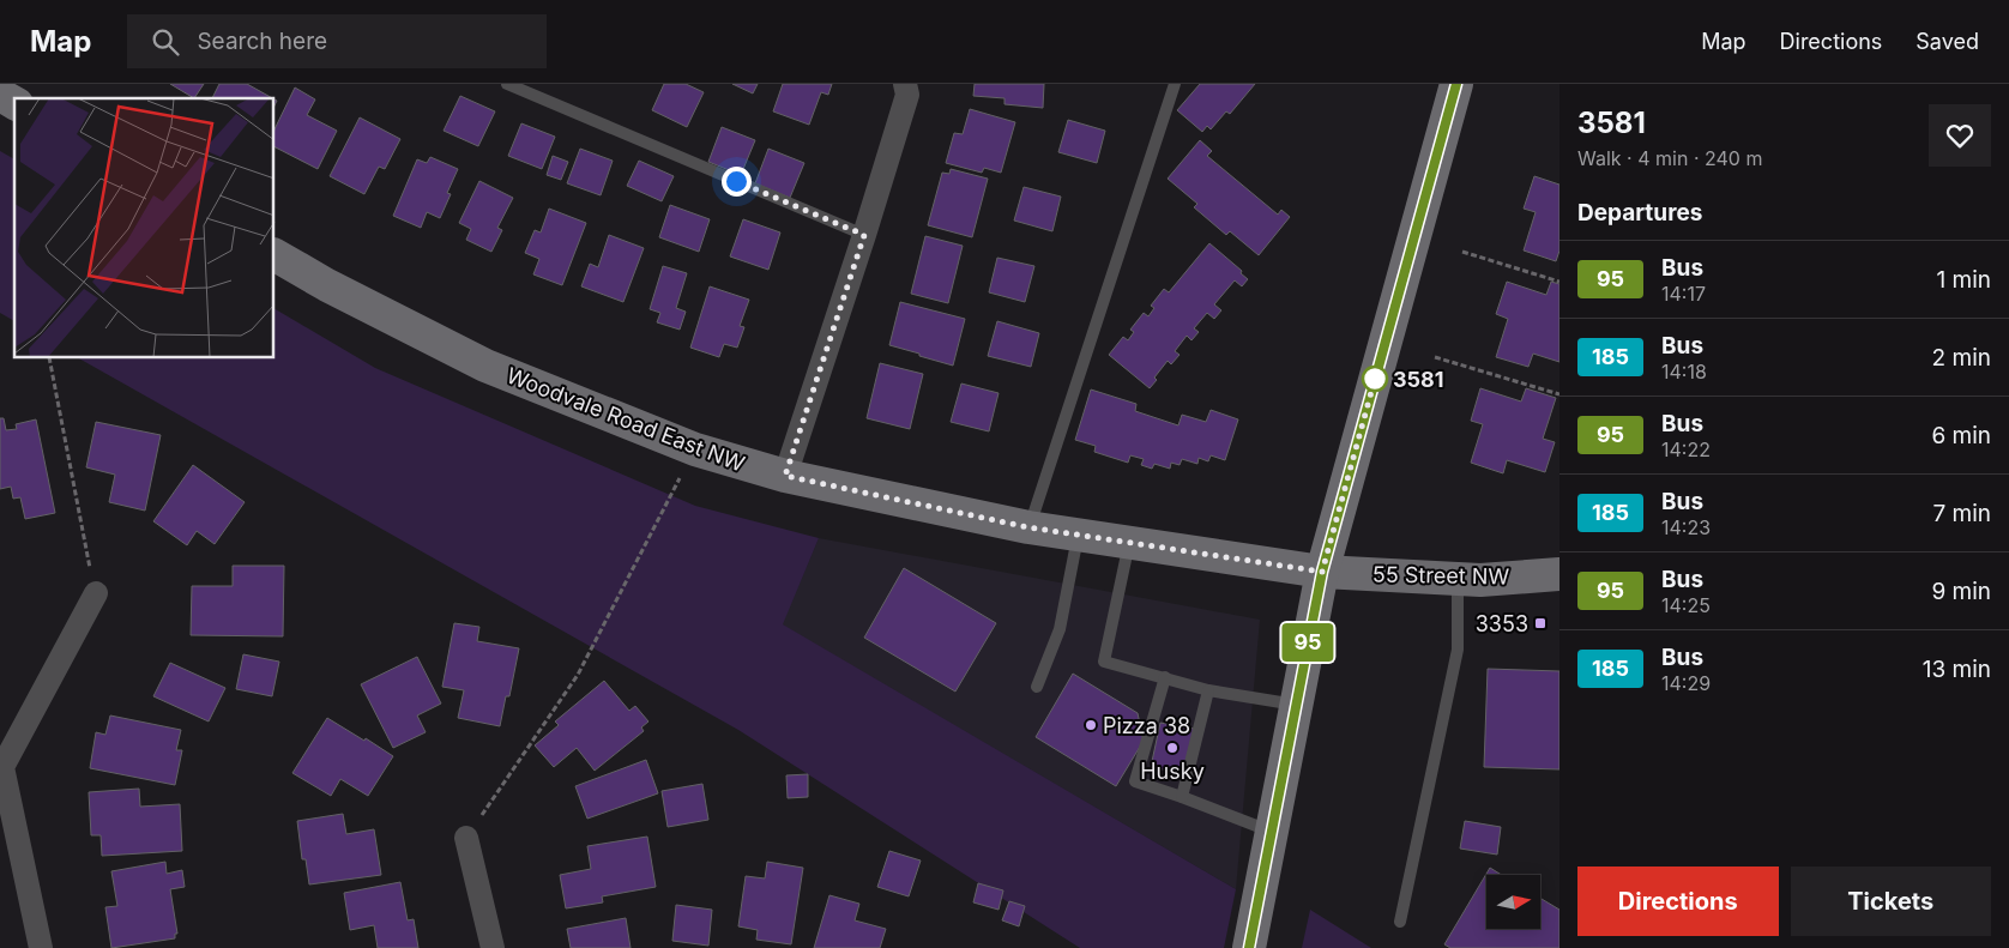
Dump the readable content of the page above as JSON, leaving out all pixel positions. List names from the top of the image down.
{
  "streets": {
    "street": ["Woodvale Road East NW", "55 Street NW"]
  },
  "crossings": [
    ["Woodvale Road East NW", "55 Street NW"]
  ],
  "places": {
    "other": ["3581", "Pizza 38", "Husky"],
    "transit": ["3353"]
  },
  "lines": ["bus line 95"],
  "north": "right",
  "page": {
    "header": "Map",
    "search": "Search here",
    "nav": ["Map", "Directions", "Saved"],
    "on_map": "95",
    "heading": [
      ["3581", "Walk · 4 min · 240 m"],
      "Departures"
    ],
    "list": [
      {
        "mark": "95",
        "name": "Bus",
        "note": "14:17",
        "value": "1 min"
      },
      {
        "mark": "185",
        "name": "Bus",
        "note": "14:18",
        "value": "2 min"
      },
      {
        "mark": "95",
        "name": "Bus",
        "note": "14:22",
        "value": "6 min"
      },
      {
        "mark": "185",
        "name": "Bus",
        "note": "14:23",
        "value": "7 min"
      },
      {
        "mark": "95",
        "name": "Bus",
        "note": "14:25",
        "value": "9 min"
      },
      {
        "mark": "185",
        "name": "Bus",
        "note": "14:29",
        "value": "13 min"
      }
    ],
    "buttons": ["Directions", "Tickets"]
  }
}
